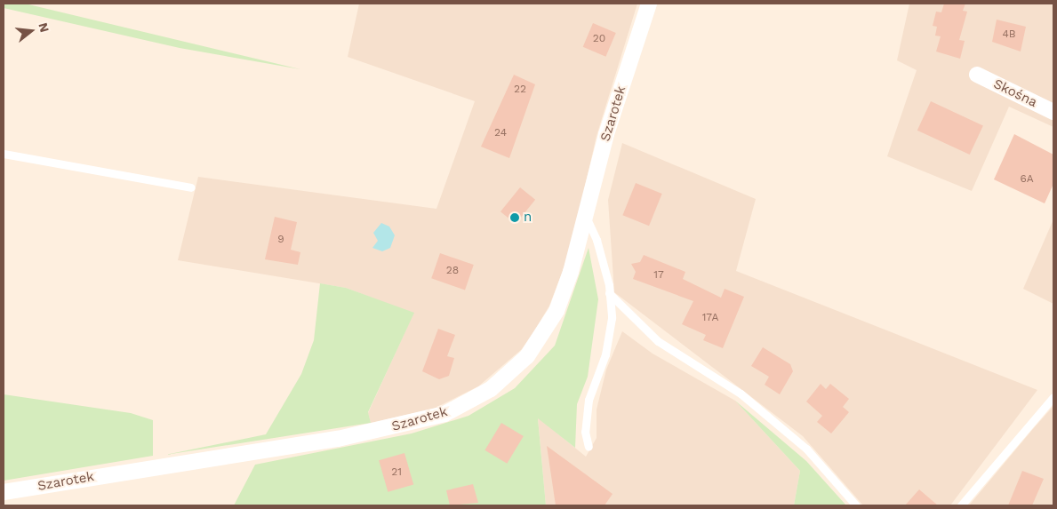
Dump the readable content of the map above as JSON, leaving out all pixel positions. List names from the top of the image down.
{
  "streets": {
    "street": ["Skośna", "Szarotek"]
  },
  "places": ["n"],
  "house_numbers": [
    "4B",
    "20",
    "22",
    "24",
    "6A",
    "9",
    "28",
    "17",
    "17A",
    "21"
  ],
  "north": "right"
}
